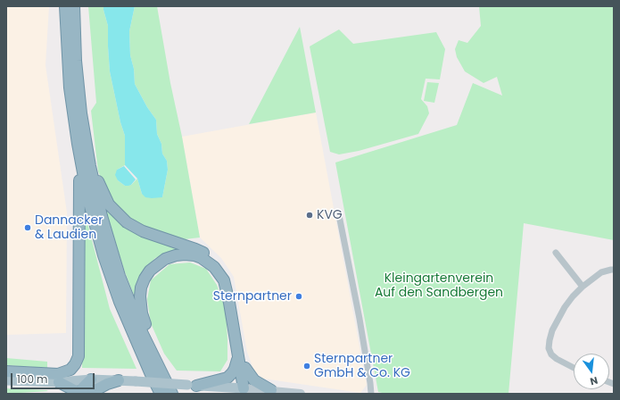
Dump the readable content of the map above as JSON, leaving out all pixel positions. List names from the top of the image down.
{
  "parks": ["Kleingartenverein Auf den Sandbergen"],
  "places": [
    "KVG",
    "Dannacker & Laudien",
    "Sternpartner",
    "Sternpartner GmbH & Co. KG"
  ],
  "scale_bar": "100 m",
  "north": "bottom"
}
